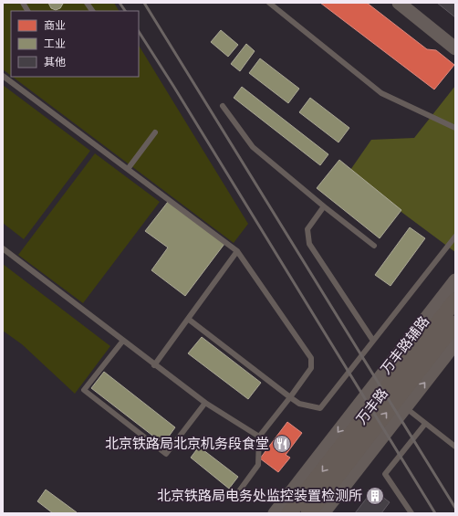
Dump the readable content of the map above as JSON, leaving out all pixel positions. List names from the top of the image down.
{
  "streets": {
    "main road": ["万丰路"],
    "street": ["万丰路辅路"]
  },
  "places": {
    "restaurant": ["北京铁路局北京机务段食堂"],
    "building": ["北京铁路局电务处监控装置检测所"]
  },
  "legend": ["商业", "工业", "其他"]
}
